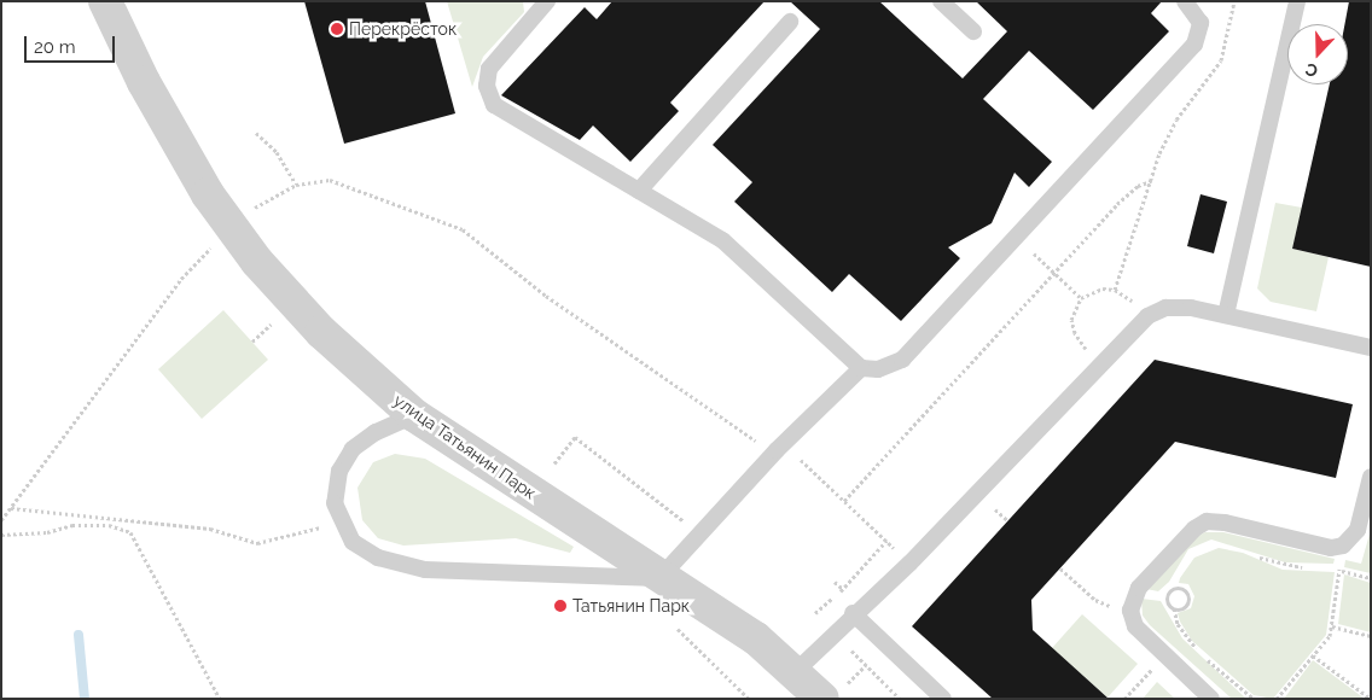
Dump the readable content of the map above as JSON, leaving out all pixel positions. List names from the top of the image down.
{
  "streets": {
    "street": ["улица Татьянин Парк"]
  },
  "places": ["Перекрёсток", "Татьянин Парк"],
  "scale_bar": "20 m",
  "north": "bottom"
}
